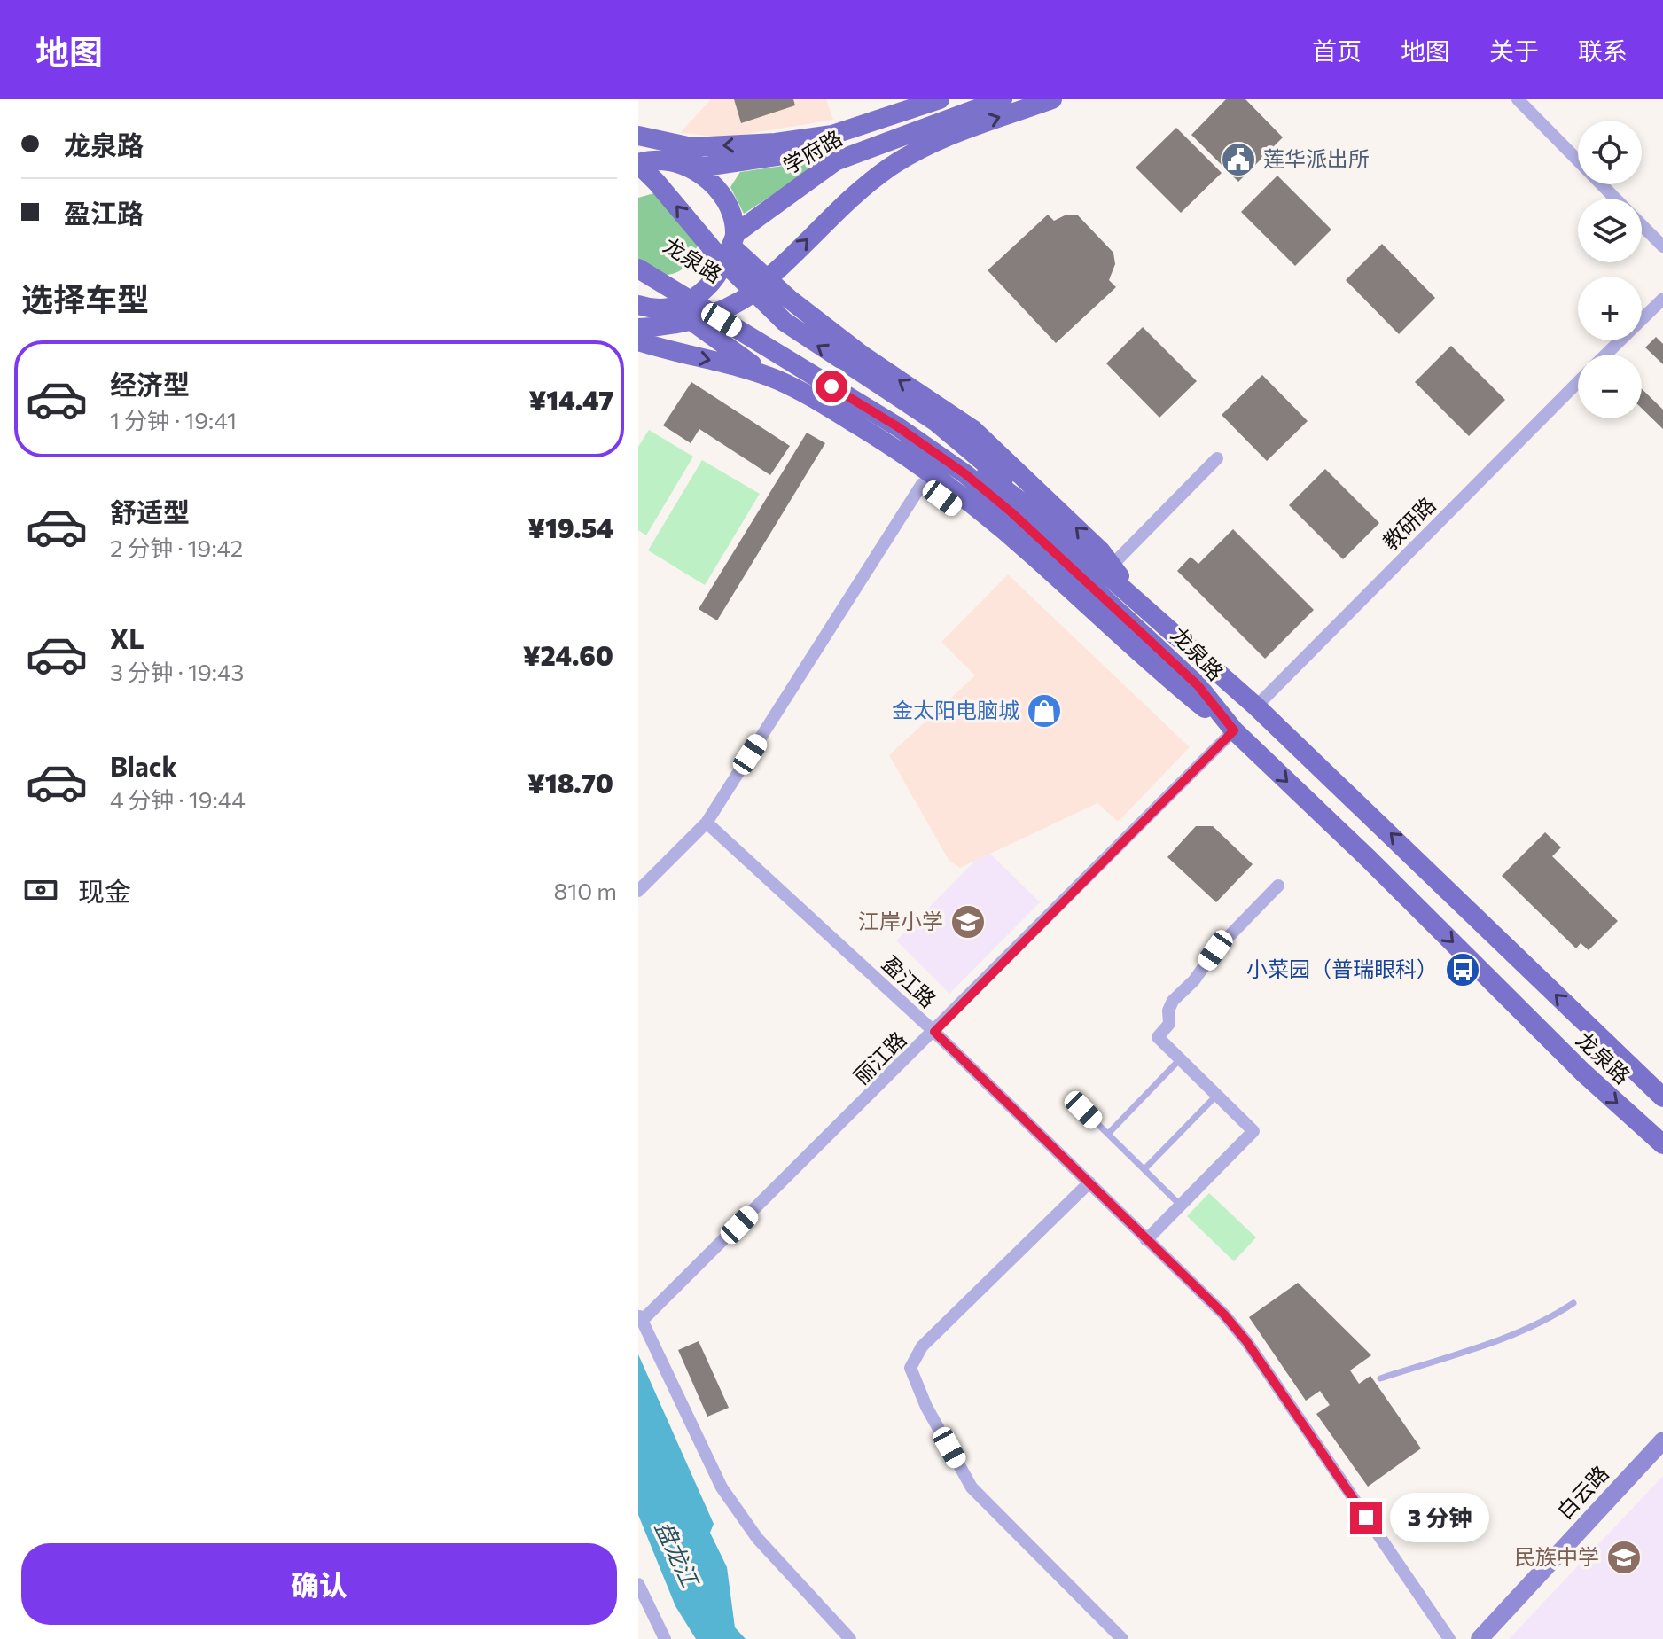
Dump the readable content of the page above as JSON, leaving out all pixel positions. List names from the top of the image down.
{
  "streets": {
    "main road": ["学府路", "龙泉路", "白云路"],
    "street": ["教研路", "盈江路", "丽江路"]
  },
  "crossings": [
    ["龙泉路", "教研路"],
    ["龙泉路", "丽江路"],
    ["盈江路", "丽江路"]
  ],
  "water": ["盘龙江"],
  "places": {
    "public building": ["莲华派出所"],
    "shop": ["金太阳电脑城"],
    "school or university": ["江岸小学", "民族中学"],
    "bus stop": ["小菜园（普瑞眼科）"]
  },
  "page": {
    "header": "地图",
    "nav": [
      "首页",
      "地图",
      "关于",
      "联系"
    ],
    "banner": ["龙泉路", "盈江路"],
    "map_buttons": ["+", "−"],
    "heading": "选择车型",
    "list": [
      {
        "name": "经济型",
        "note": "1 分钟 · 19:41",
        "value": "¥14.47"
      },
      {
        "name": "舒适型",
        "note": "2 分钟 · 19:42",
        "value": "¥19.54"
      },
      {
        "name": "XL",
        "note": "3 分钟 · 19:43",
        "value": "¥24.60"
      },
      {
        "name": "Black",
        "note": "4 分钟 · 19:44",
        "value": "¥18.70"
      }
    ],
    "pay": ["现金", "810 m"],
    "bubble": "3 分钟",
    "buttons": "确认"
  }
}
